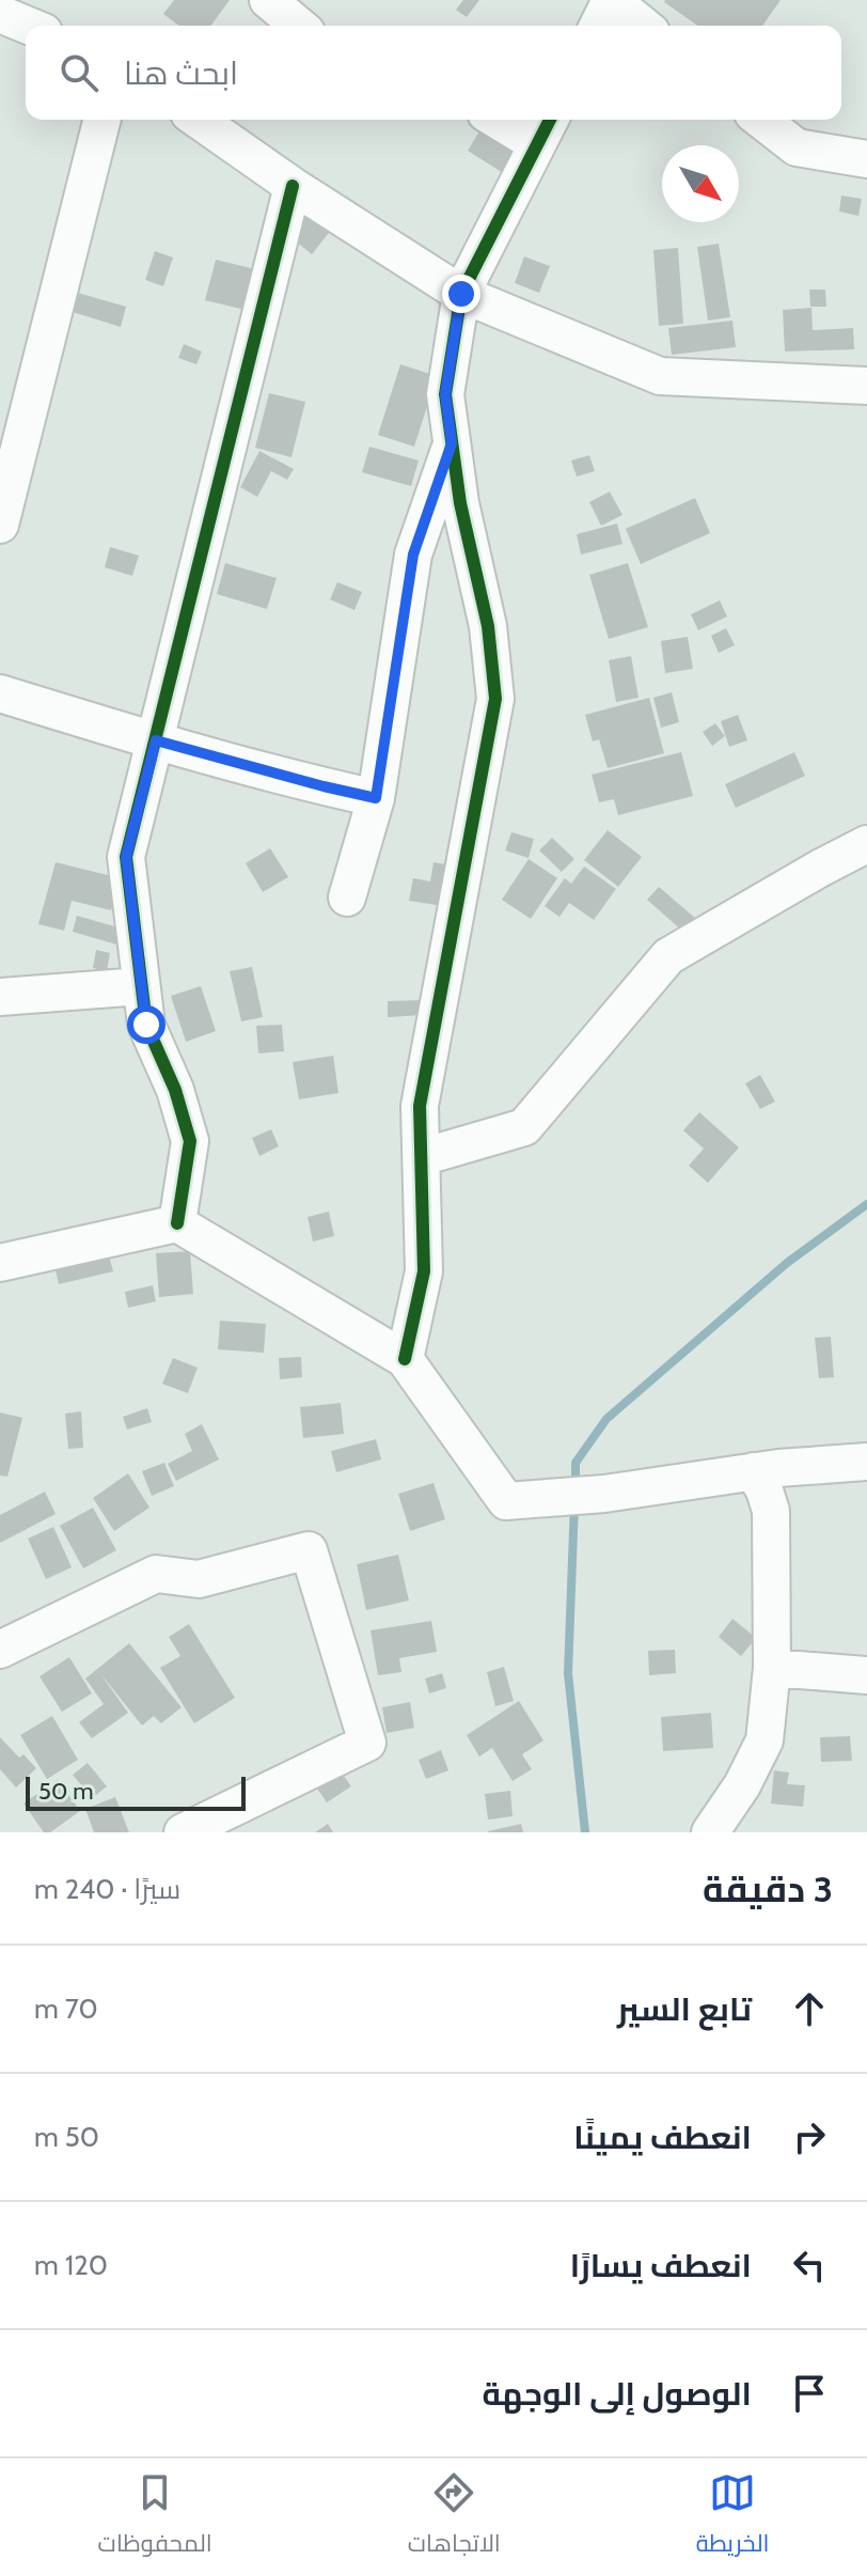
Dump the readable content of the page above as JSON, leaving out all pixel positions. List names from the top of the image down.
{
  "scale_bar": "50 m",
  "north": "bottom right",
  "page": {
    "search": "ابحث هنا",
    "scale": "50 m",
    "heading": ["3 دقيقة", "سيرًا · 240 m"],
    "list": [
      ["تابع السير", "70 m"],
      ["انعطف يمينًا", "50 m"],
      ["انعطف يسارًا", "120 m"],
      "الوصول إلى الوجهة"
    ],
    "nav": ["الخريطة", "الاتجاهات", "المحفوظات"]
  }
}
